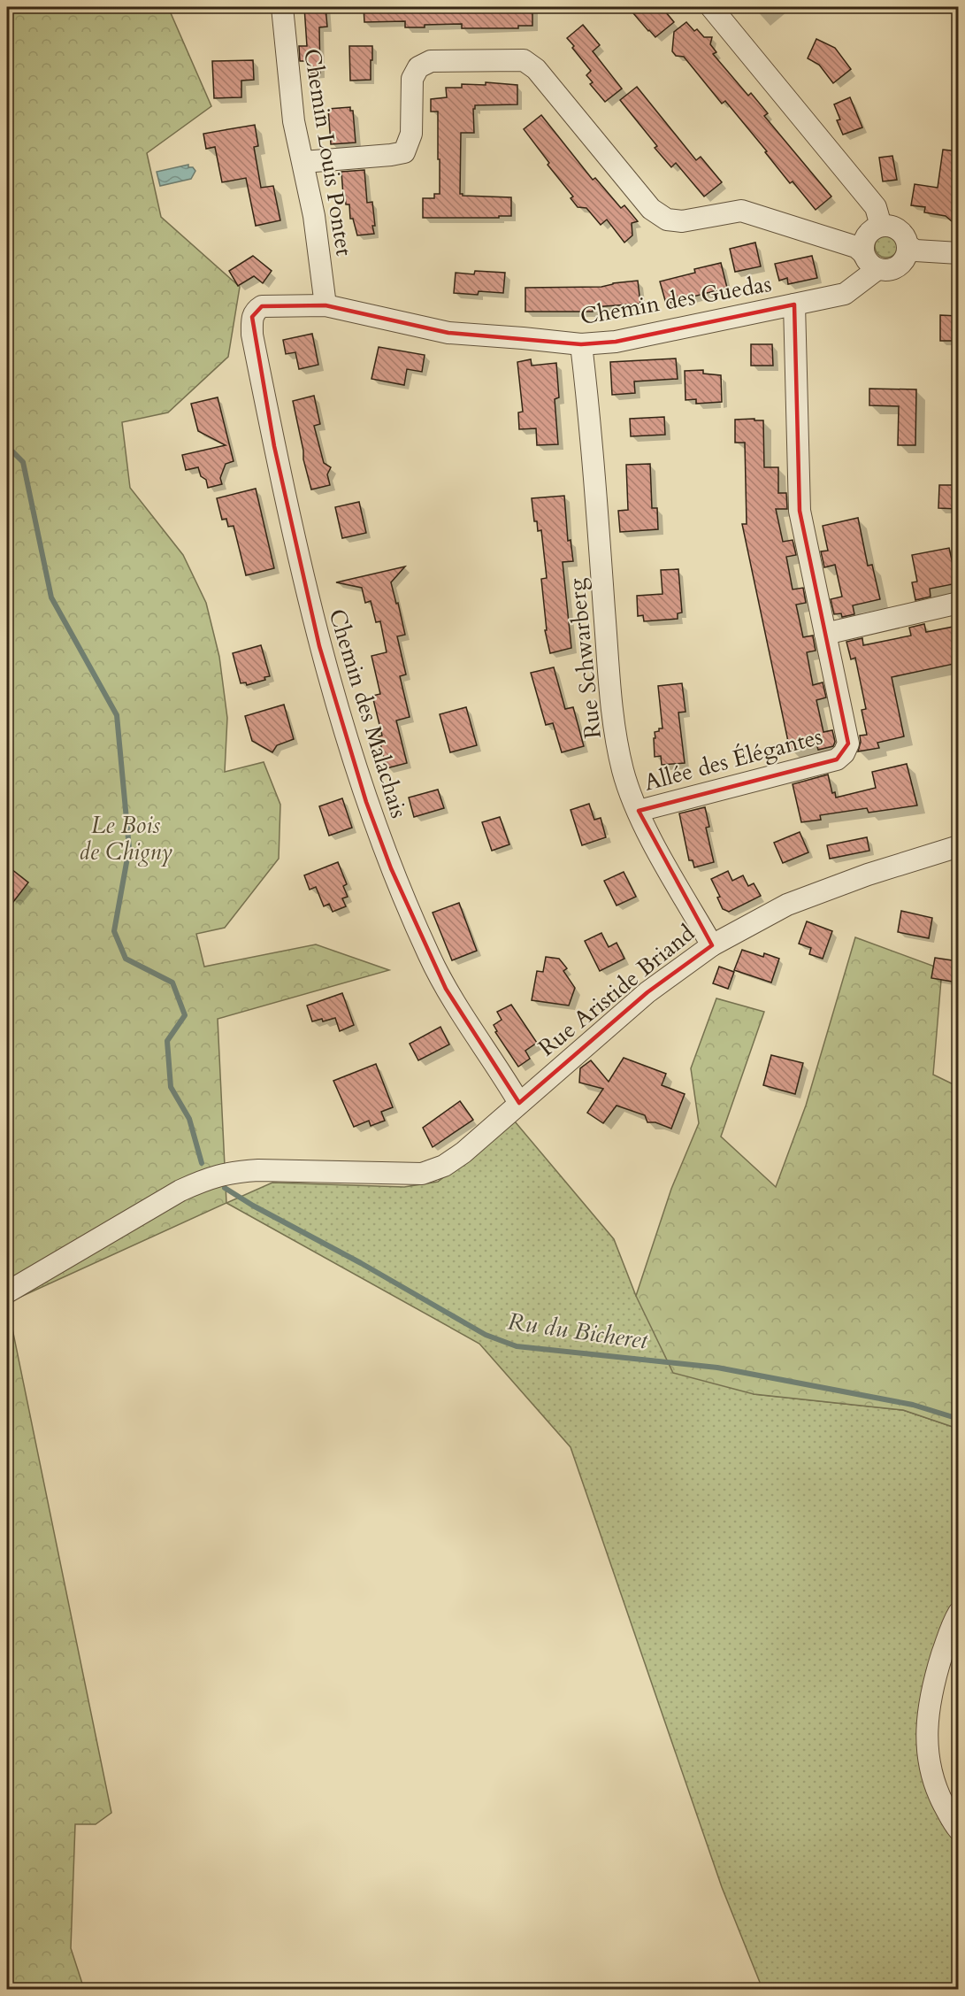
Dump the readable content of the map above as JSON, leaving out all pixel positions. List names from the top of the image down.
{
  "streets": {
    "street": [
      "Chemin Louis Pontet",
      "Chemin des Guedas",
      "Rue Schwarberg",
      "Chemin des Malachais",
      "Allée des Élégantes",
      "Rue Aristide Briand"
    ]
  },
  "crossings": [
    ["Chemin Louis Pontet", "Chemin des Guedas"],
    ["Chemin des Guedas", "Rue Schwarberg"],
    ["Chemin des Guedas", "Chemin des Malachais"],
    ["Chemin des Guedas", "Allée des Élégantes"],
    ["Rue Schwarberg", "Allée des Élégantes"],
    ["Rue Schwarberg", "Rue Aristide Briand"],
    ["Chemin des Malachais", "Rue Aristide Briand"]
  ],
  "water": ["Ru du Bicheret"],
  "parks": ["Le Bois de Chigny"]
}
